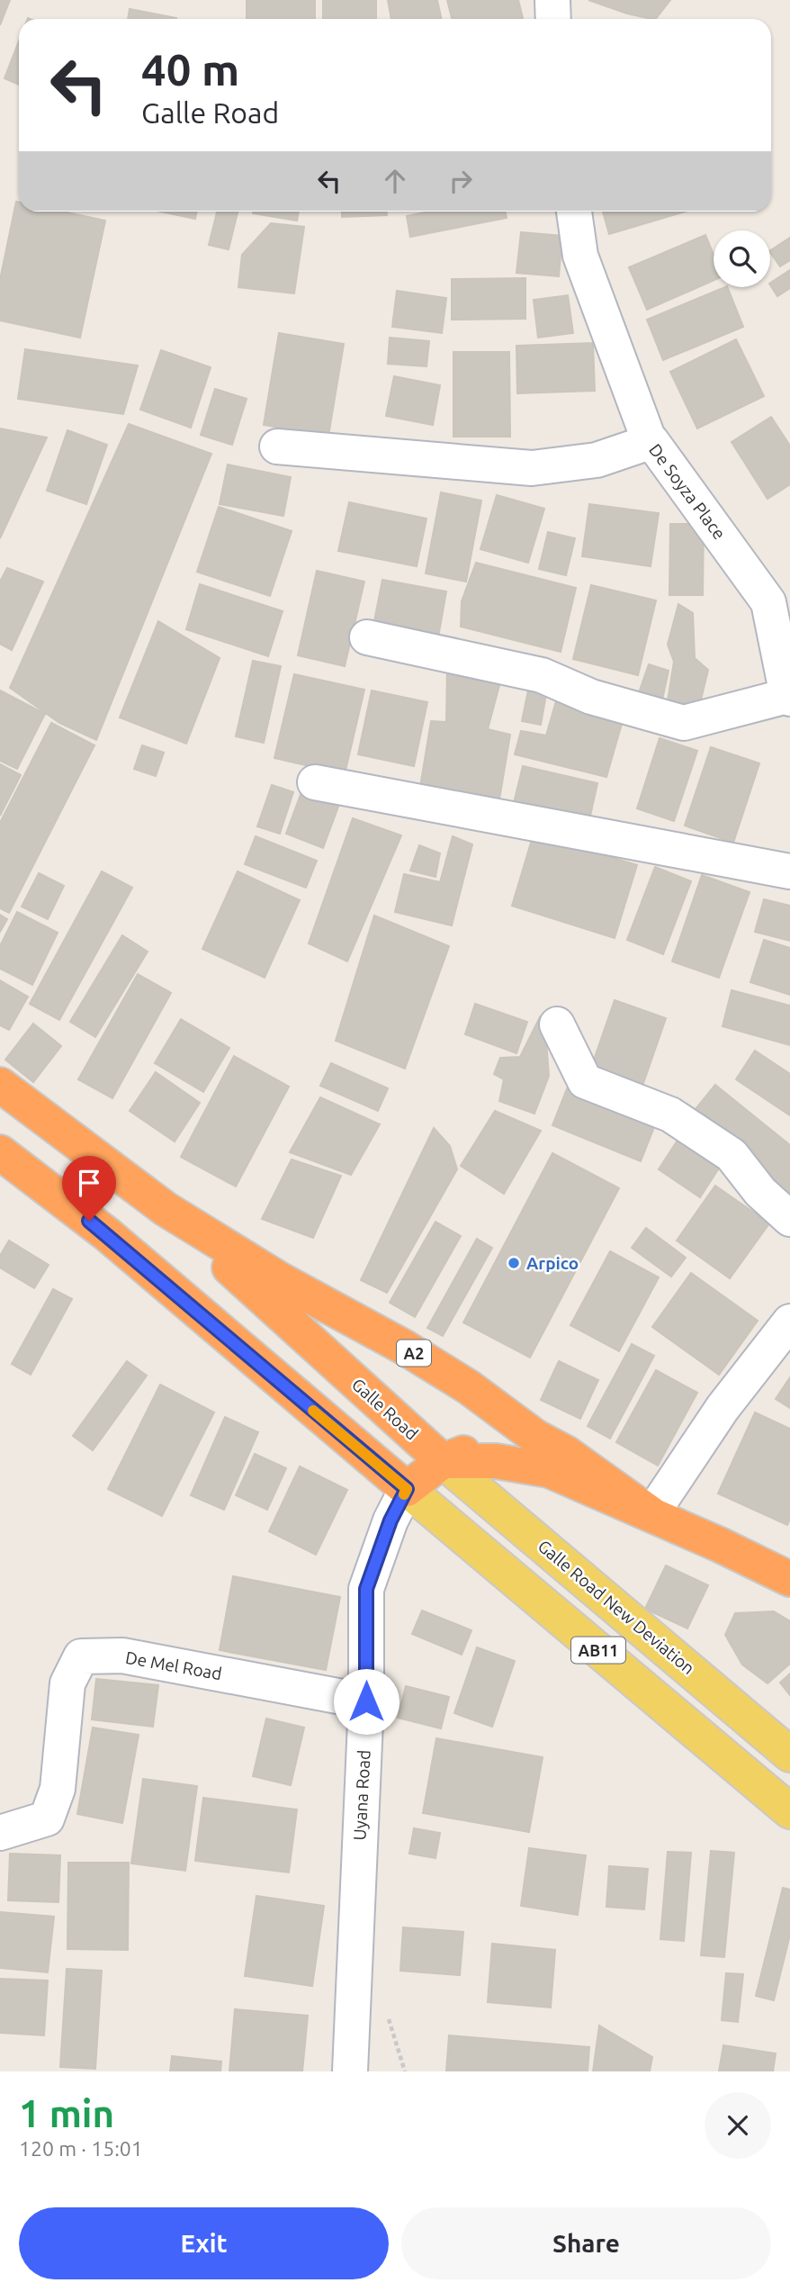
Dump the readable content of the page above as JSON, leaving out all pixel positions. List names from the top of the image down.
{
  "streets": {
    "highway": ["A2", "Galle Road"],
    "main road": ["Galle Road New Deviation", "AB11"],
    "street": ["De Soyza Place", "De Mel Road", "Uyana Road"]
  },
  "crossings": [
    ["Galle Road", "Galle Road New Deviation"],
    ["AB11", "Uyana Road"],
    ["De Mel Road", "Uyana Road"]
  ],
  "places": ["Arpico"],
  "page": {
    "turn": ["40 m", "Galle Road"],
    "heading": ["1 min", "120 m · 15:01"],
    "buttons": ["Exit", "Share"]
  }
}
